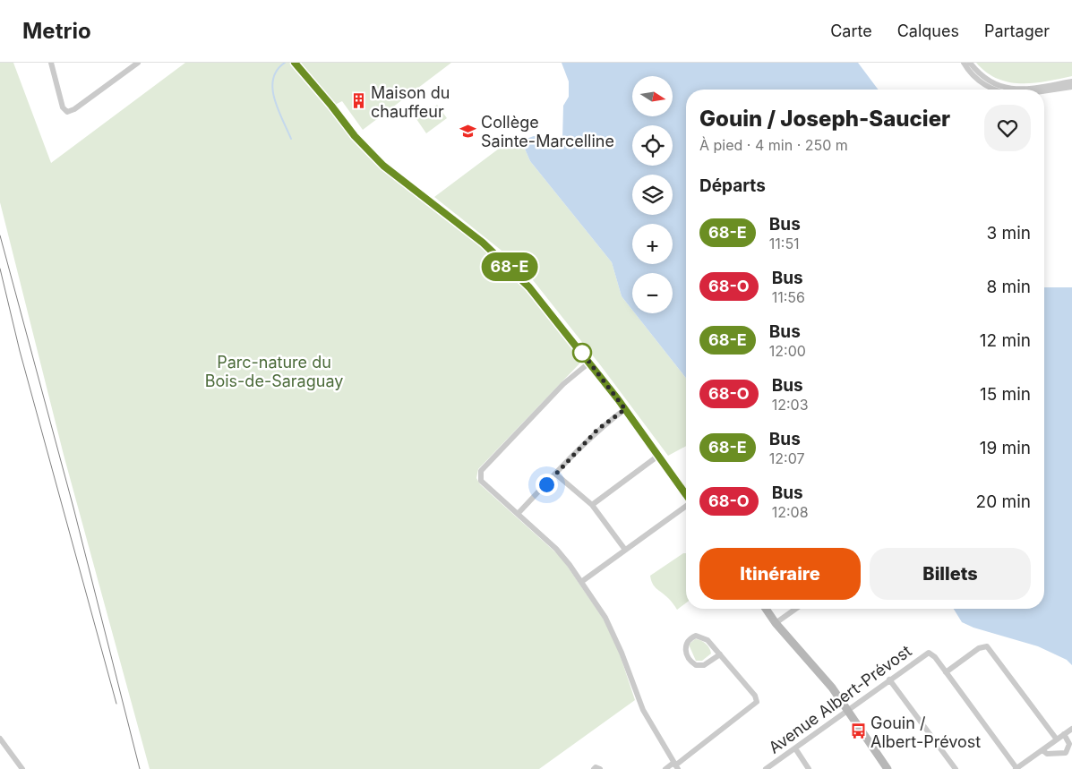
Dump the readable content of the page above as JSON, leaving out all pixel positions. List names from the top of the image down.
{
  "streets": {
    "street": ["Avenue Albert-Prévost"]
  },
  "parks": ["Parc-nature du Bois-de-Saraguay"],
  "places": {
    "building": ["Maison du chauffeur"],
    "school or university": ["Collège Sainte-Marcelline"],
    "bus stop": ["Gouin / Albert-Prévost"]
  },
  "lines": ["bus line 68-E"],
  "north": "right",
  "page": {
    "header": "Metrio",
    "nav": ["Carte", "Calques", "Partager"],
    "on_map": "68-E",
    "map_buttons": ["+", "−"],
    "heading": [
      ["Gouin / Joseph-Saucier", "À pied · 4 min · 250 m"],
      "Départs"
    ],
    "list": [
      {
        "mark": "68-E",
        "name": "Bus",
        "note": "11:51",
        "value": "3 min"
      },
      {
        "mark": "68-O",
        "name": "Bus",
        "note": "11:56",
        "value": "8 min"
      },
      {
        "mark": "68-E",
        "name": "Bus",
        "note": "12:00",
        "value": "12 min"
      },
      {
        "mark": "68-O",
        "name": "Bus",
        "note": "12:03",
        "value": "15 min"
      },
      {
        "mark": "68-E",
        "name": "Bus",
        "note": "12:07",
        "value": "19 min"
      },
      {
        "mark": "68-O",
        "name": "Bus",
        "note": "12:08",
        "value": "20 min"
      }
    ],
    "buttons": ["Itinéraire", "Billets"]
  }
}
